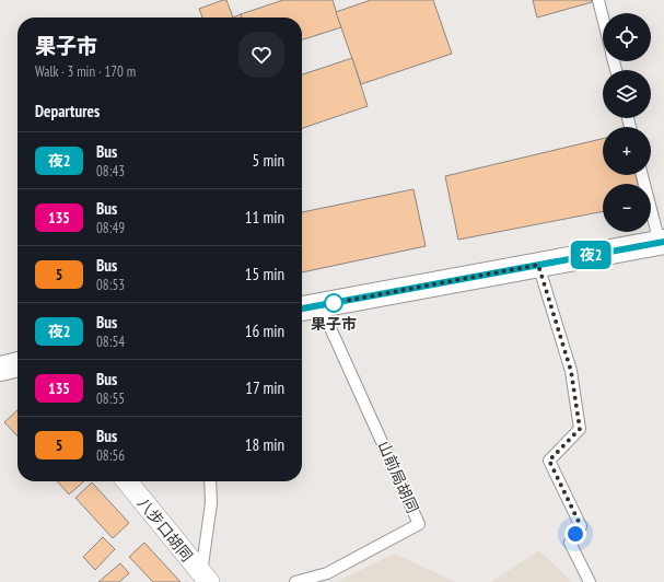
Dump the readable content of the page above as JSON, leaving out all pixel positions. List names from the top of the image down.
{
  "streets": {
    "street": ["八步口胡同"],
    "lane": ["山前局胡同"]
  },
  "places": ["果子市"],
  "lines": ["bus line 夜2"],
  "page": {
    "on_map": "夜2",
    "map_buttons": ["+", "−"],
    "heading": [
      ["果子市", "Walk · 3 min · 170 m"],
      "Departures"
    ],
    "list": [
      {
        "mark": "夜2",
        "name": "Bus",
        "note": "08:43",
        "value": "5 min"
      },
      {
        "mark": "135",
        "name": "Bus",
        "note": "08:49",
        "value": "11 min"
      },
      {
        "mark": "5",
        "name": "Bus",
        "note": "08:53",
        "value": "15 min"
      },
      {
        "mark": "夜2",
        "name": "Bus",
        "note": "08:54",
        "value": "16 min"
      },
      {
        "mark": "135",
        "name": "Bus",
        "note": "08:55",
        "value": "17 min"
      },
      {
        "mark": "5",
        "name": "Bus",
        "note": "08:56",
        "value": "18 min"
      }
    ]
  }
}
